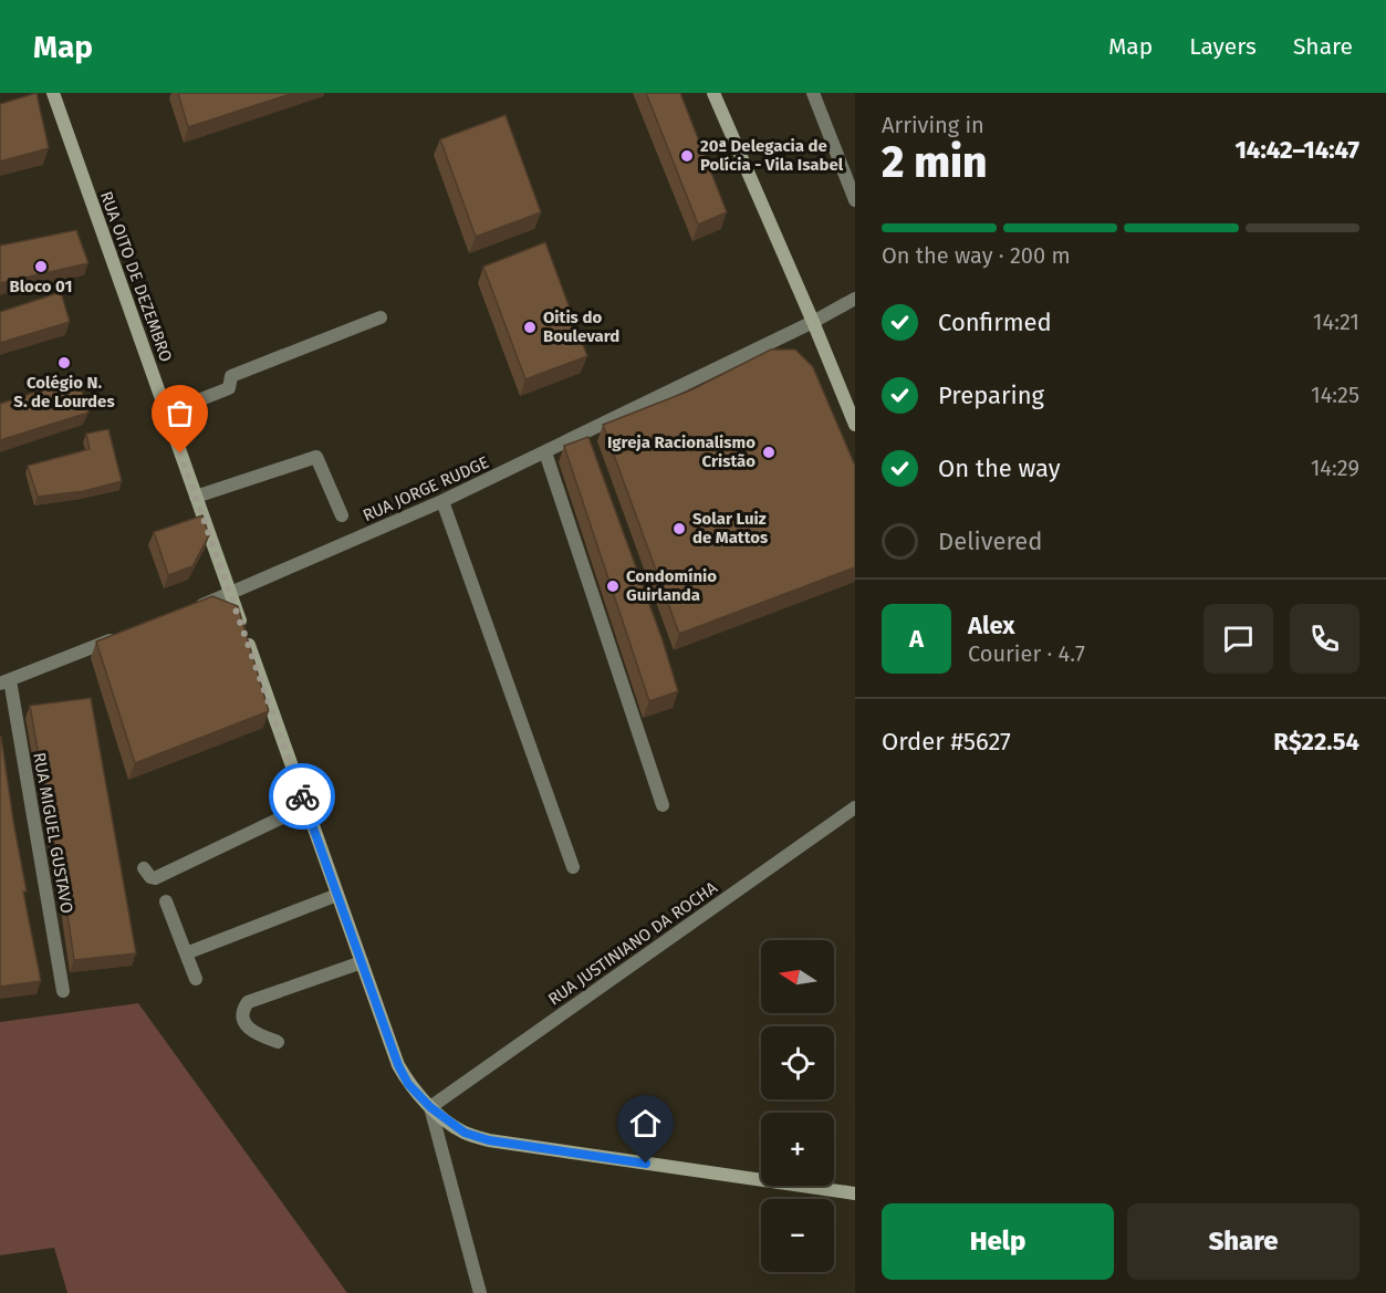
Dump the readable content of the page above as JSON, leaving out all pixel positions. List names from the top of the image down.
{
  "streets": {
    "street": [
      "RUA OITO DE DEZEMBRO",
      "RUA JORGE RUDGE",
      "RUA MIGUEL GUSTAVO",
      "RUA JUSTINIANO DA ROCHA"
    ]
  },
  "crossings": [
    ["RUA OITO DE DEZEMBRO", "RUA JORGE RUDGE"],
    ["RUA OITO DE DEZEMBRO", "RUA JUSTINIANO DA ROCHA"]
  ],
  "places": [
    "20ª Delegacia de Polícia - Vila Isabel",
    "Bloco 01",
    "Oitis do Boulevard",
    "Colégio N. S. de Lourdes",
    "Igreja Racionalismo Cristão",
    "Solar Luiz de Mattos",
    "Condomínio Guirlanda"
  ],
  "north": "left",
  "page": {
    "header": "Map",
    "nav": ["Map", "Layers", "Share"],
    "heading": ["2 min", "Arriving in", "14:42–14:47"],
    "panel": [
      "Alex",
      "Courier · 4.7",
      "Order #5627",
      "R$22.54"
    ],
    "bar": "On the way · 200 m",
    "list": [
      ["Confirmed", "14:21"],
      ["Preparing", "14:25"],
      ["On the way", "14:29"],
      "Delivered"
    ],
    "round": "A",
    "map_buttons": ["+", "−"],
    "buttons": ["Help", "Share"]
  }
}
